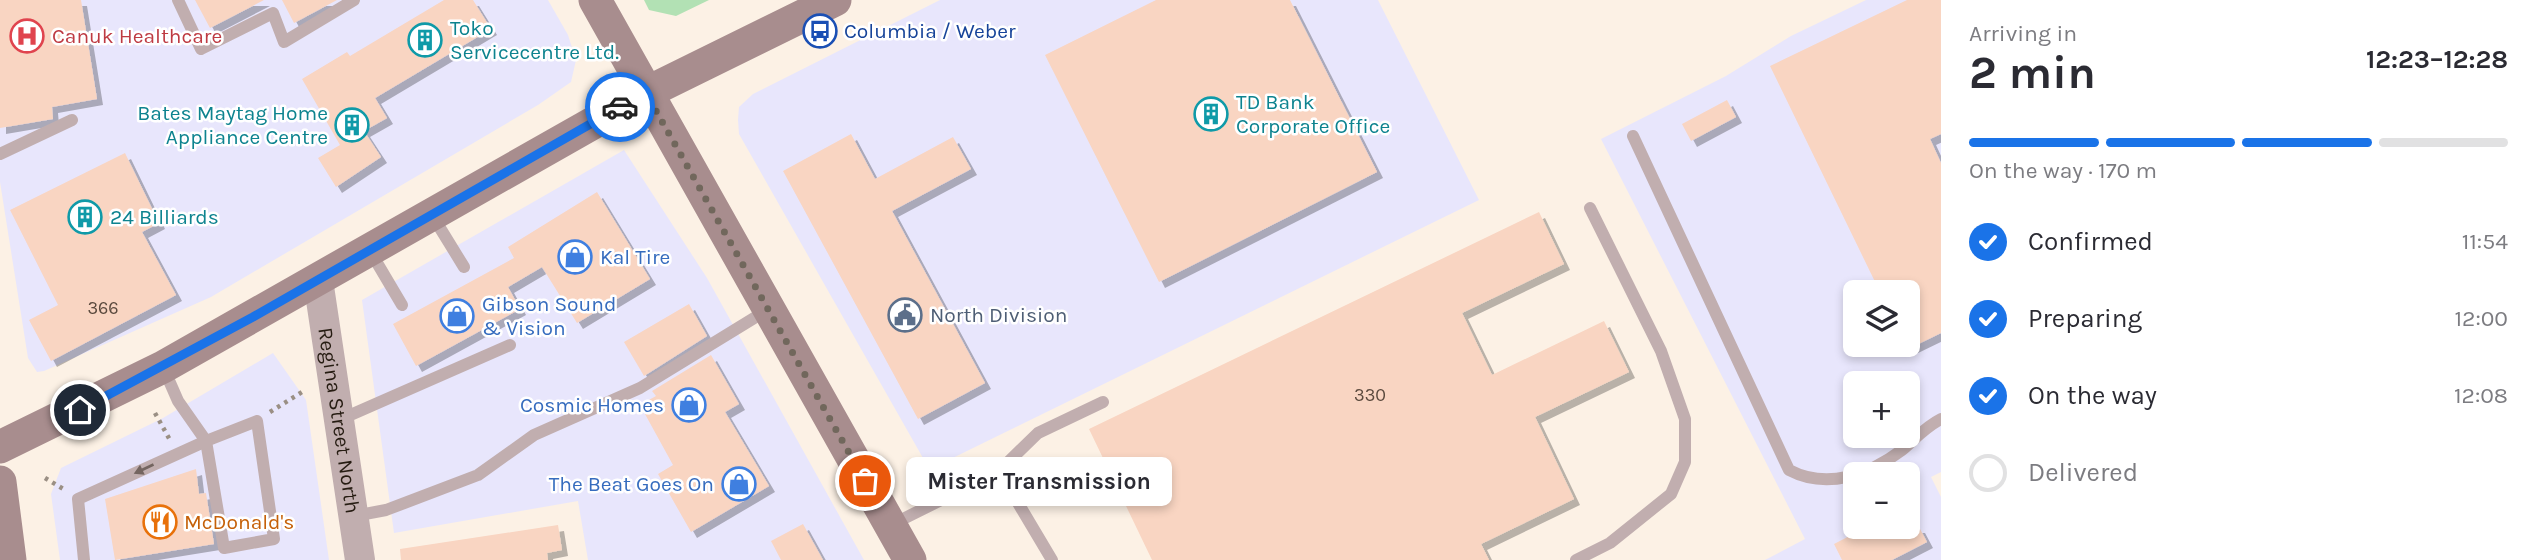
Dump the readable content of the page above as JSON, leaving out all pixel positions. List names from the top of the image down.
{
  "streets": {
    "street": ["Regina Street North"]
  },
  "places": {
    "bus stop": ["Columbia / Weber"],
    "hospital": ["Canuk Healthcare"],
    "building": [
      "Toko Servicecentre Ltd.",
      "TD Bank Corporate Office",
      "Bates Maytag Home Appliance Centre",
      "24 Billiards"
    ],
    "shop": [
      "Kal Tire",
      "Gibson Sound & Vision",
      "Cosmic Homes",
      "The Beat Goes On"
    ],
    "public building": ["North Division"],
    "other": ["Mister Transmission"],
    "restaurant": ["McDonald's"]
  },
  "house_numbers": ["366", "330"],
  "page": {
    "heading": ["2 min", "Arriving in", "12:23–12:28"],
    "bar": "On the way · 170 m",
    "list": [
      ["Confirmed", "11:54"],
      ["Preparing", "12:00"],
      ["On the way", "12:08"],
      "Delivered"
    ],
    "map_buttons": ["+", "−"],
    "bubble": "Mister Transmission"
  }
}
